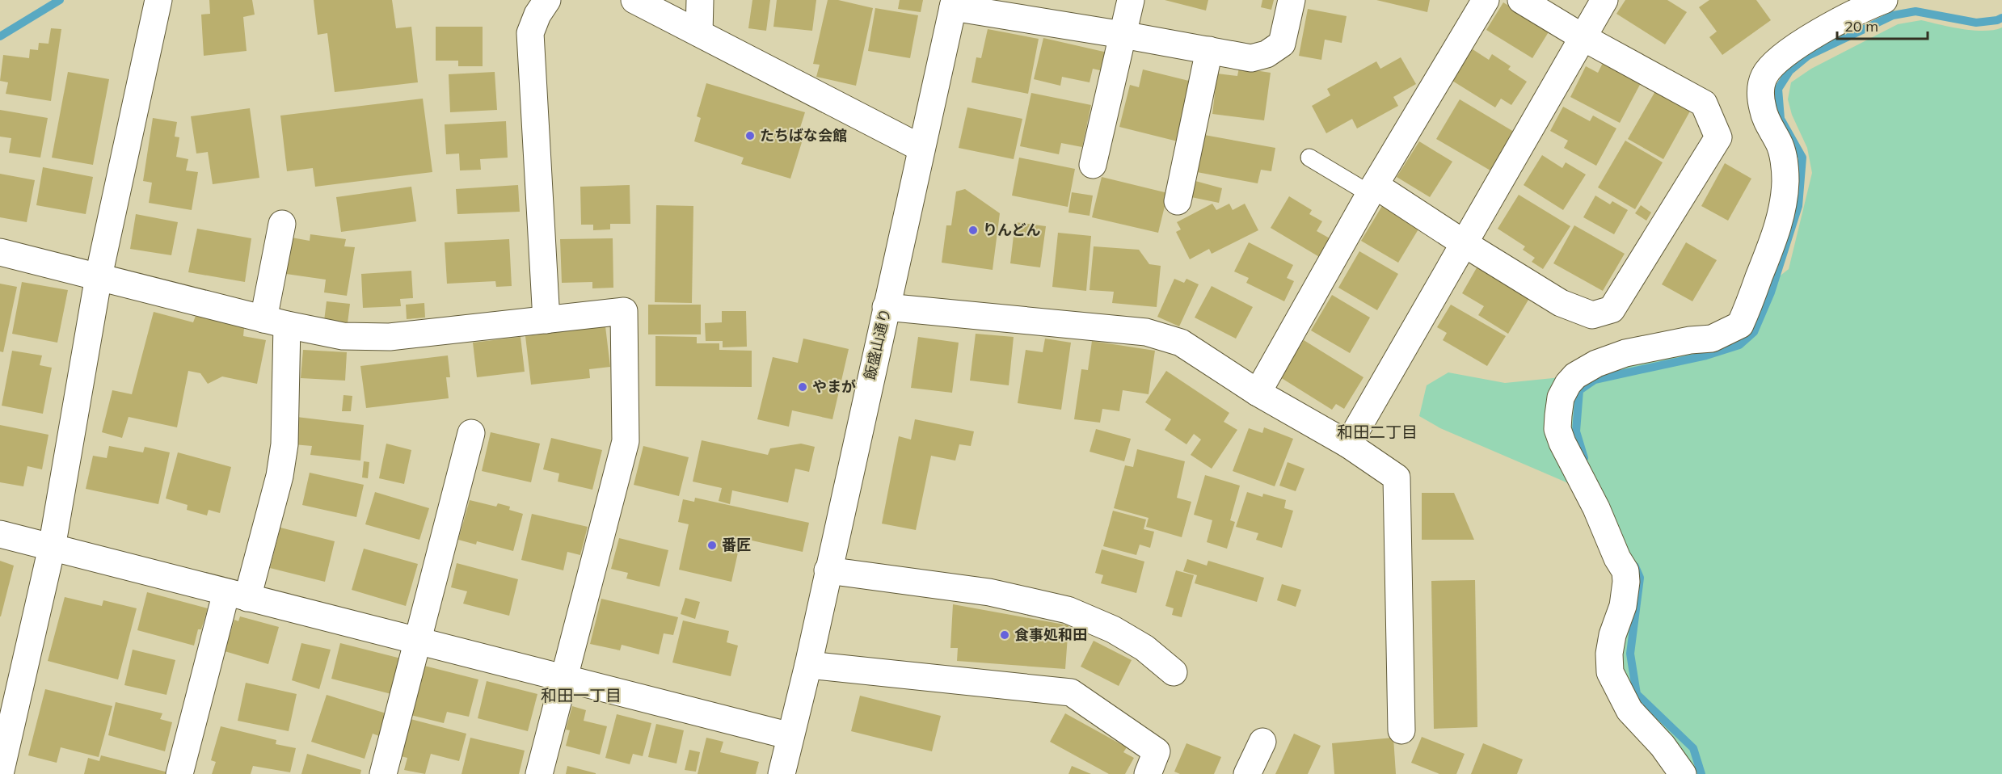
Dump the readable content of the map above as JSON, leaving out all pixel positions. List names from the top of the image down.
{
  "streets": {
    "street": ["飯盛山通り"]
  },
  "districts": ["和田二丁目", "和田一丁目"],
  "places": [
    "たちばな会館",
    "りんどん",
    "やまが",
    "番匠",
    "食事処和田"
  ],
  "scale_bar": "20 m"
}
